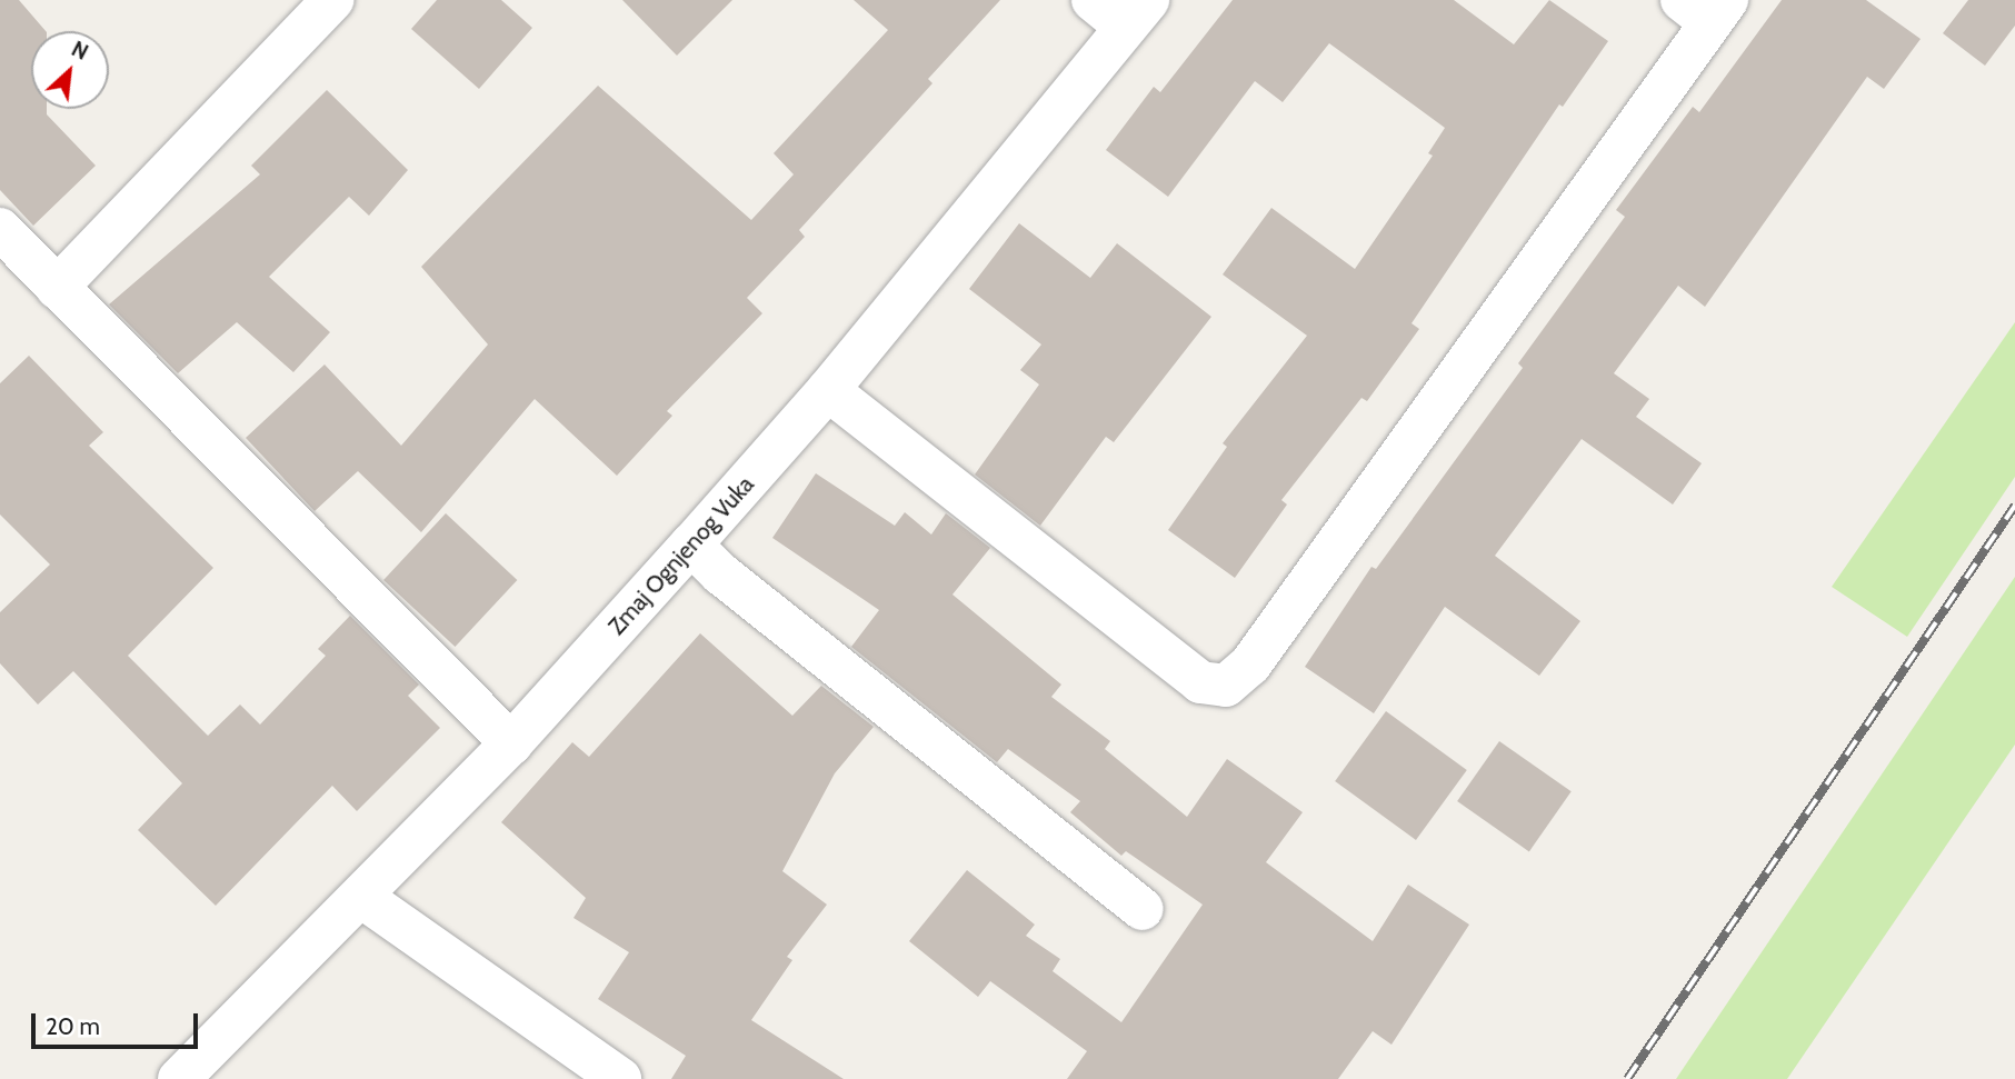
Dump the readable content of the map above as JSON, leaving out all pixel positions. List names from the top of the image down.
{
  "streets": {
    "street": ["Zmaj Ognjenog Vuka"]
  },
  "scale_bar": "20 m",
  "north": "top right"
}
